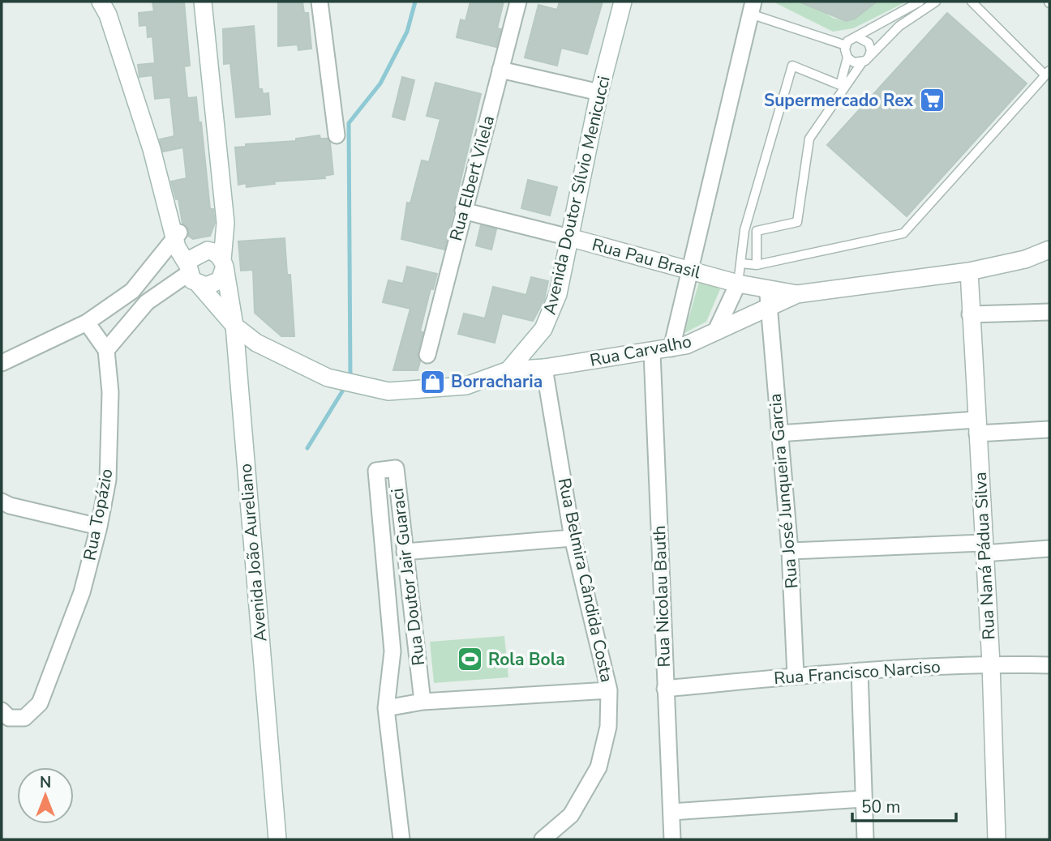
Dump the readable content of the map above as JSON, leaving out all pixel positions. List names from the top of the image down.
{
  "streets": {
    "main road": [
      "Avenida Doutor Sílvio Menicucci",
      "Rua Pau Brasil",
      "Rua Carvalho",
      "Avenida João Aureliano",
      "Rua Naná Pádua Silva"
    ],
    "street": [
      "Rua Elbert Vilela",
      "Rua José Junqueira Garcia",
      "Rua Topázio",
      "Rua Doutor Jair Guaraci",
      "Rua Belmira Cândida Costa",
      "Rua Nicolau Bauth",
      "Rua Francisco Narciso"
    ]
  },
  "crossings": [
    ["Rua Elbert Vilela", "Rua Pau Brasil"],
    ["Avenida Doutor Sílvio Menicucci", "Rua Pau Brasil"],
    ["Avenida Doutor Sílvio Menicucci", "Rua Carvalho"],
    ["Rua Pau Brasil", "Rua Carvalho"],
    ["Rua Pau Brasil", "Rua José Junqueira Garcia"],
    ["Rua Pau Brasil", "Rua Naná Pádua Silva"],
    ["Rua Carvalho", "Rua José Junqueira Garcia"],
    ["Rua Carvalho", "Rua Belmira Cândida Costa"],
    ["Rua Carvalho", "Rua Nicolau Bauth"],
    ["Rua José Junqueira Garcia", "Rua Francisco Narciso"],
    ["Rua Naná Pádua Silva", "Rua Francisco Narciso"],
    ["Rua Nicolau Bauth", "Rua Francisco Narciso"]
  ],
  "places": {
    "supermarket": ["Supermercado Rex"],
    "shop": ["Borracharia"],
    "sports": ["Rola Bola"]
  },
  "scale_bar": "50 m",
  "north": "top"
}
